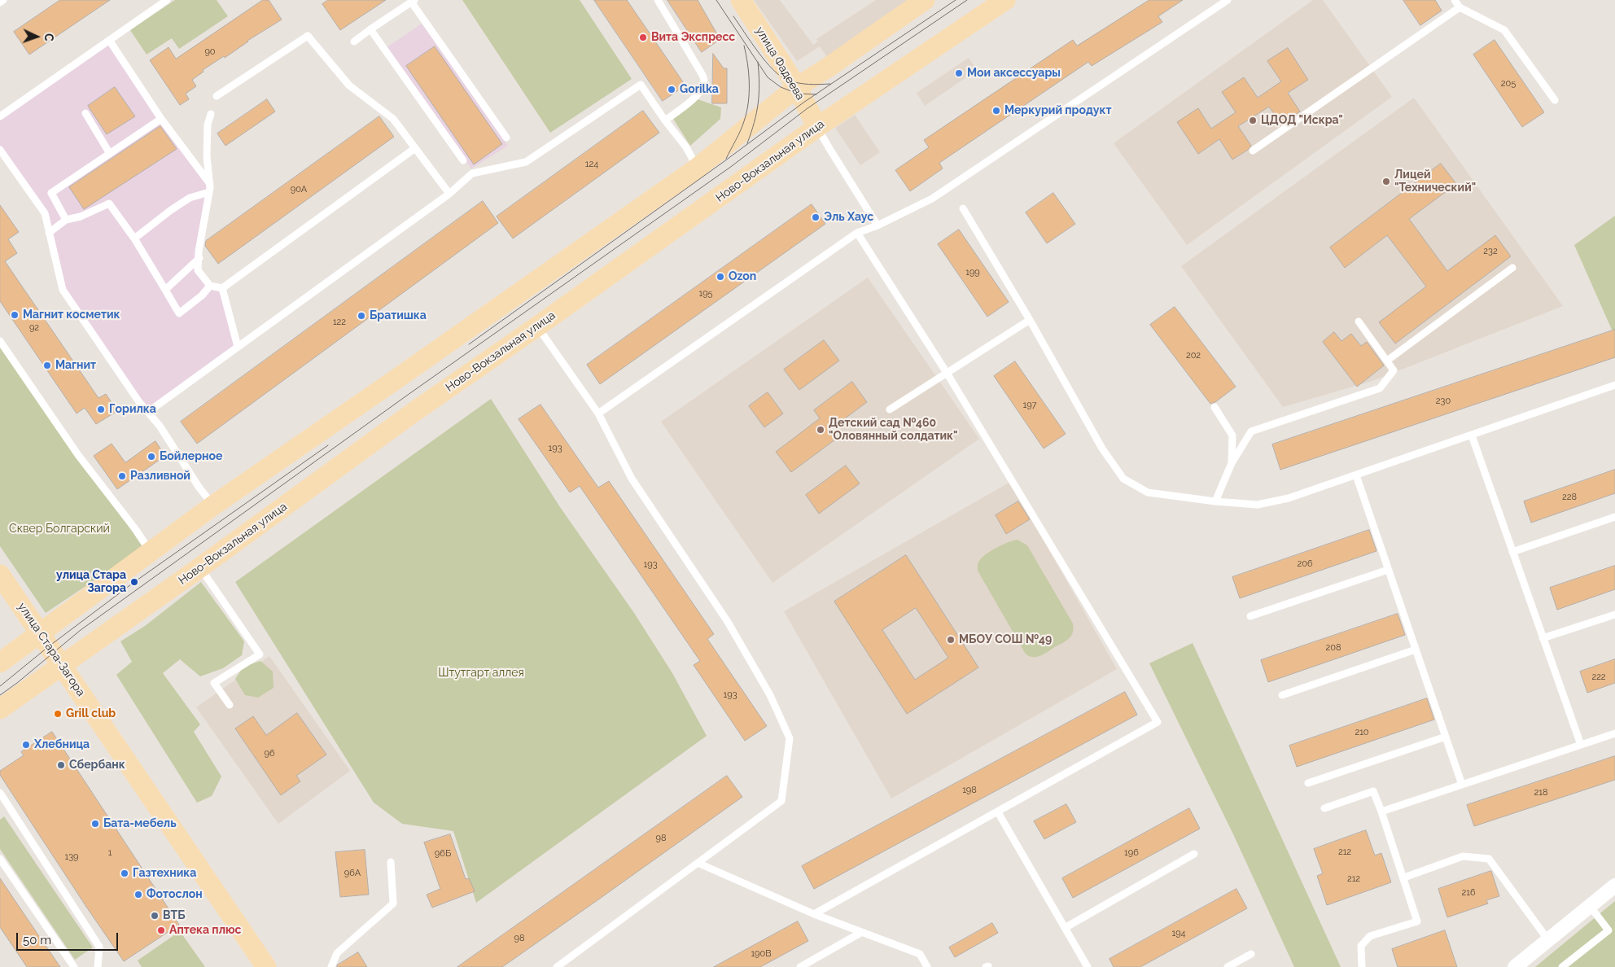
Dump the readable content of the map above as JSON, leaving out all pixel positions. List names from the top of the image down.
{
  "streets": {
    "main road": ["улица Фадеева", "Ново-Вокзальная улица", "улица Стара-Загора"]
  },
  "crossings": [
    ["улица Фадеева", "Ново-Вокзальная улица"],
    ["Ново-Вокзальная улица", "улица Стара-Загора"]
  ],
  "parks": ["Сквер Болгарский", "Штутгарт аллея"],
  "places": [
    "Вита Экспресс",
    "Мои аксессуары",
    "Gorilka",
    "Меркурий продукт",
    "ЦДОД \"Искра\"",
    "Лицей \"Технический\"",
    "Эль Хаус",
    "Ozon",
    "Магнит косметик",
    "Братишка",
    "Магнит",
    "Горилка",
    "Детский сад №460 \"Оловянный солдатик\"",
    "Бойлерное",
    "Разливной",
    "улица Стара Загора",
    "МБОУ СОШ №49",
    "Grill club",
    "Хлебница",
    "Сбербанк",
    "Бата-мебель",
    "Газтехника",
    "Фотослон",
    "ВТБ",
    "Аптека плюс"
  ],
  "house_numbers": [
    "90",
    "205",
    "124",
    "90А",
    "232",
    "199",
    "195",
    "122",
    "92",
    "202",
    "230",
    "197",
    "193",
    "228",
    "206",
    "193",
    "208",
    "222",
    "193",
    "210",
    "96",
    "198",
    "218",
    "98",
    "212",
    "1",
    "196",
    "96Б",
    "139",
    "96А",
    "212",
    "216",
    "194",
    "98",
    "190В"
  ],
  "scale_bar": "50 m",
  "north": "right"
}
